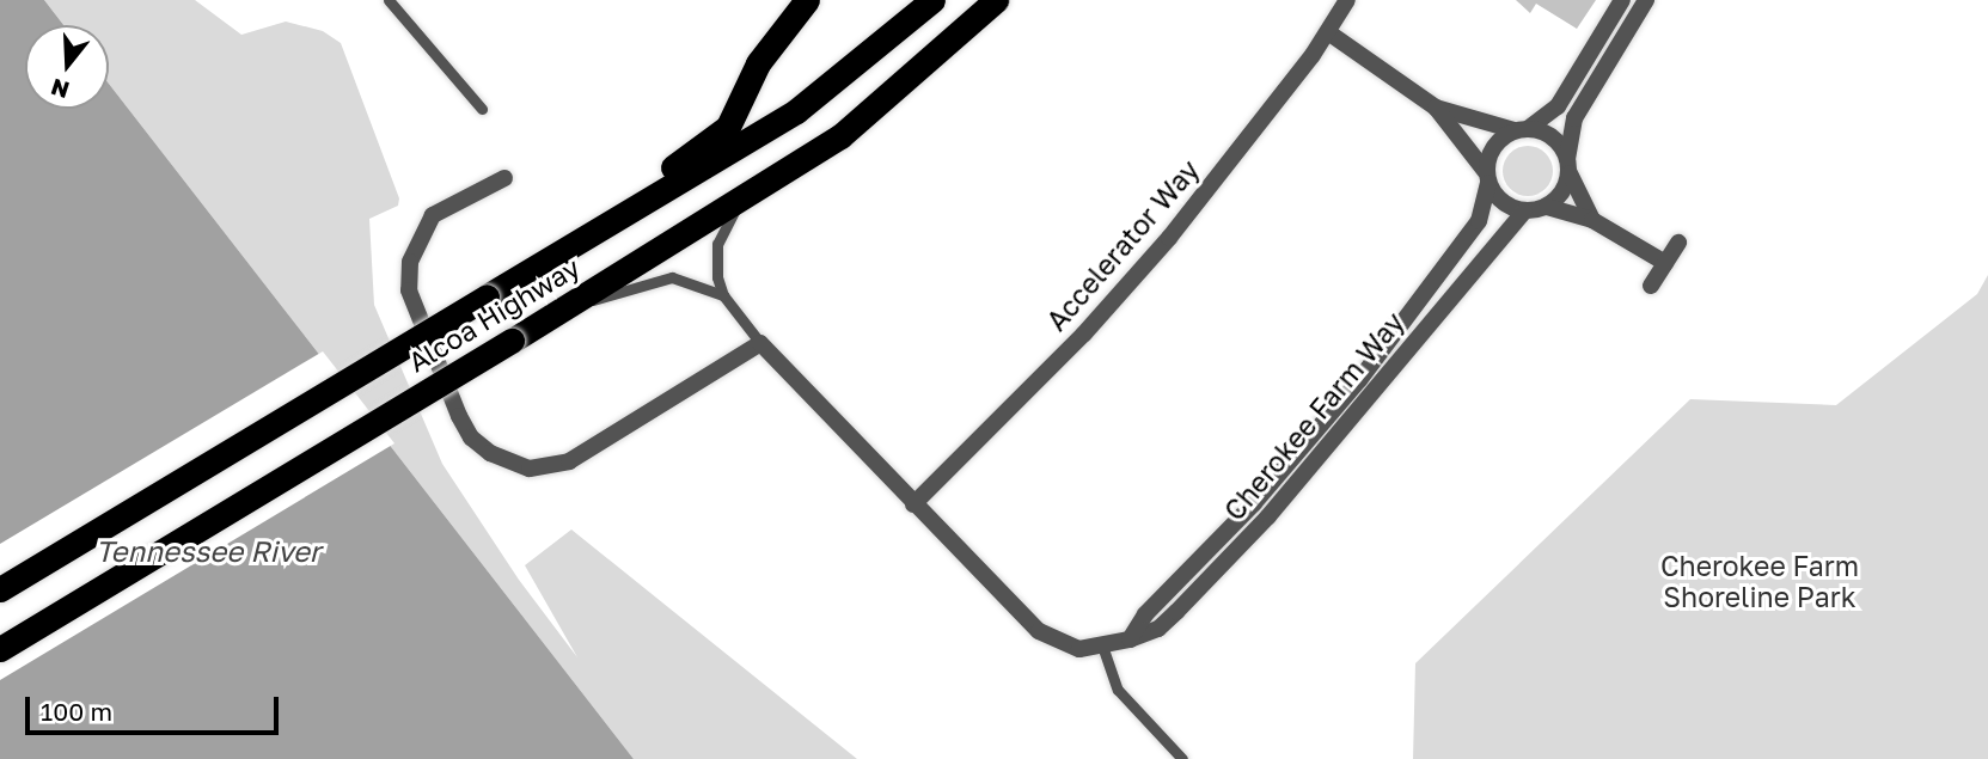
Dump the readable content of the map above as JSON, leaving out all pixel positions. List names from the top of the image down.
{
  "streets": {
    "highway": ["Alcoa Highway"],
    "street": ["Accelerator Way", "Cherokee Farm Way"]
  },
  "crossings": [
    ["Accelerator Way", "Cherokee Farm Way"],
    ["Alcoa Highway", "Cherokee Farm Way"]
  ],
  "water": ["Tennessee River"],
  "parks": ["Cherokee Farm Shoreline Park"],
  "scale_bar": "100 m",
  "north": "bottom"
}
